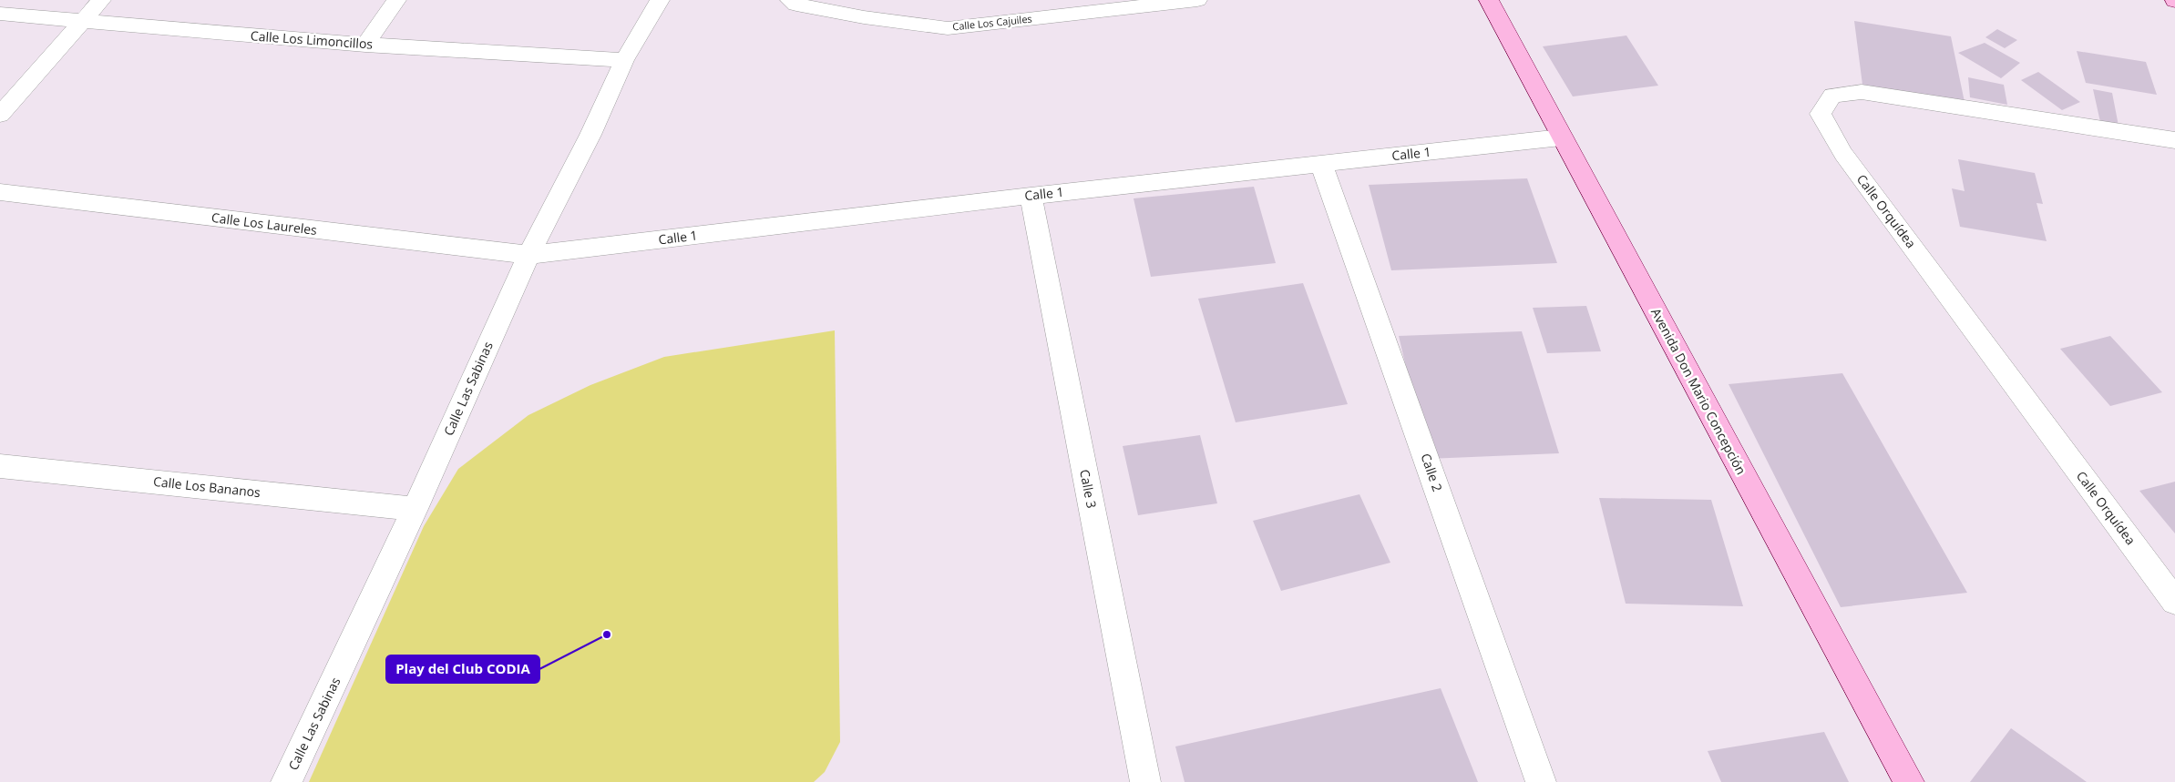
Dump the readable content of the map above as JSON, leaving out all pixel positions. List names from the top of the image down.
{
  "streets": {
    "street": [
      "Calle Los Cajuiles",
      "Calle Los Limoncillos",
      "Calle 1",
      "Calle Orquídea",
      "Calle Los Laureles",
      "Calle Las Sabinas",
      "Avenida Don Mario Concepción",
      "Calle 2",
      "Calle Los Bananos",
      "Calle 3"
    ]
  },
  "crossings": [
    ["Calle Los Limoncillos", "Calle Las Sabinas"],
    ["Calle 1", "Calle Los Laureles"],
    ["Calle 1", "Calle Las Sabinas"],
    ["Calle 1", "Avenida Don Mario Concepción"],
    ["Calle 1", "Calle 2"],
    ["Calle 1", "Calle 3"],
    ["Calle Los Laureles", "Calle Las Sabinas"],
    ["Calle Las Sabinas", "Calle Los Bananos"]
  ],
  "places": ["Play del Club CODIA"]
}
